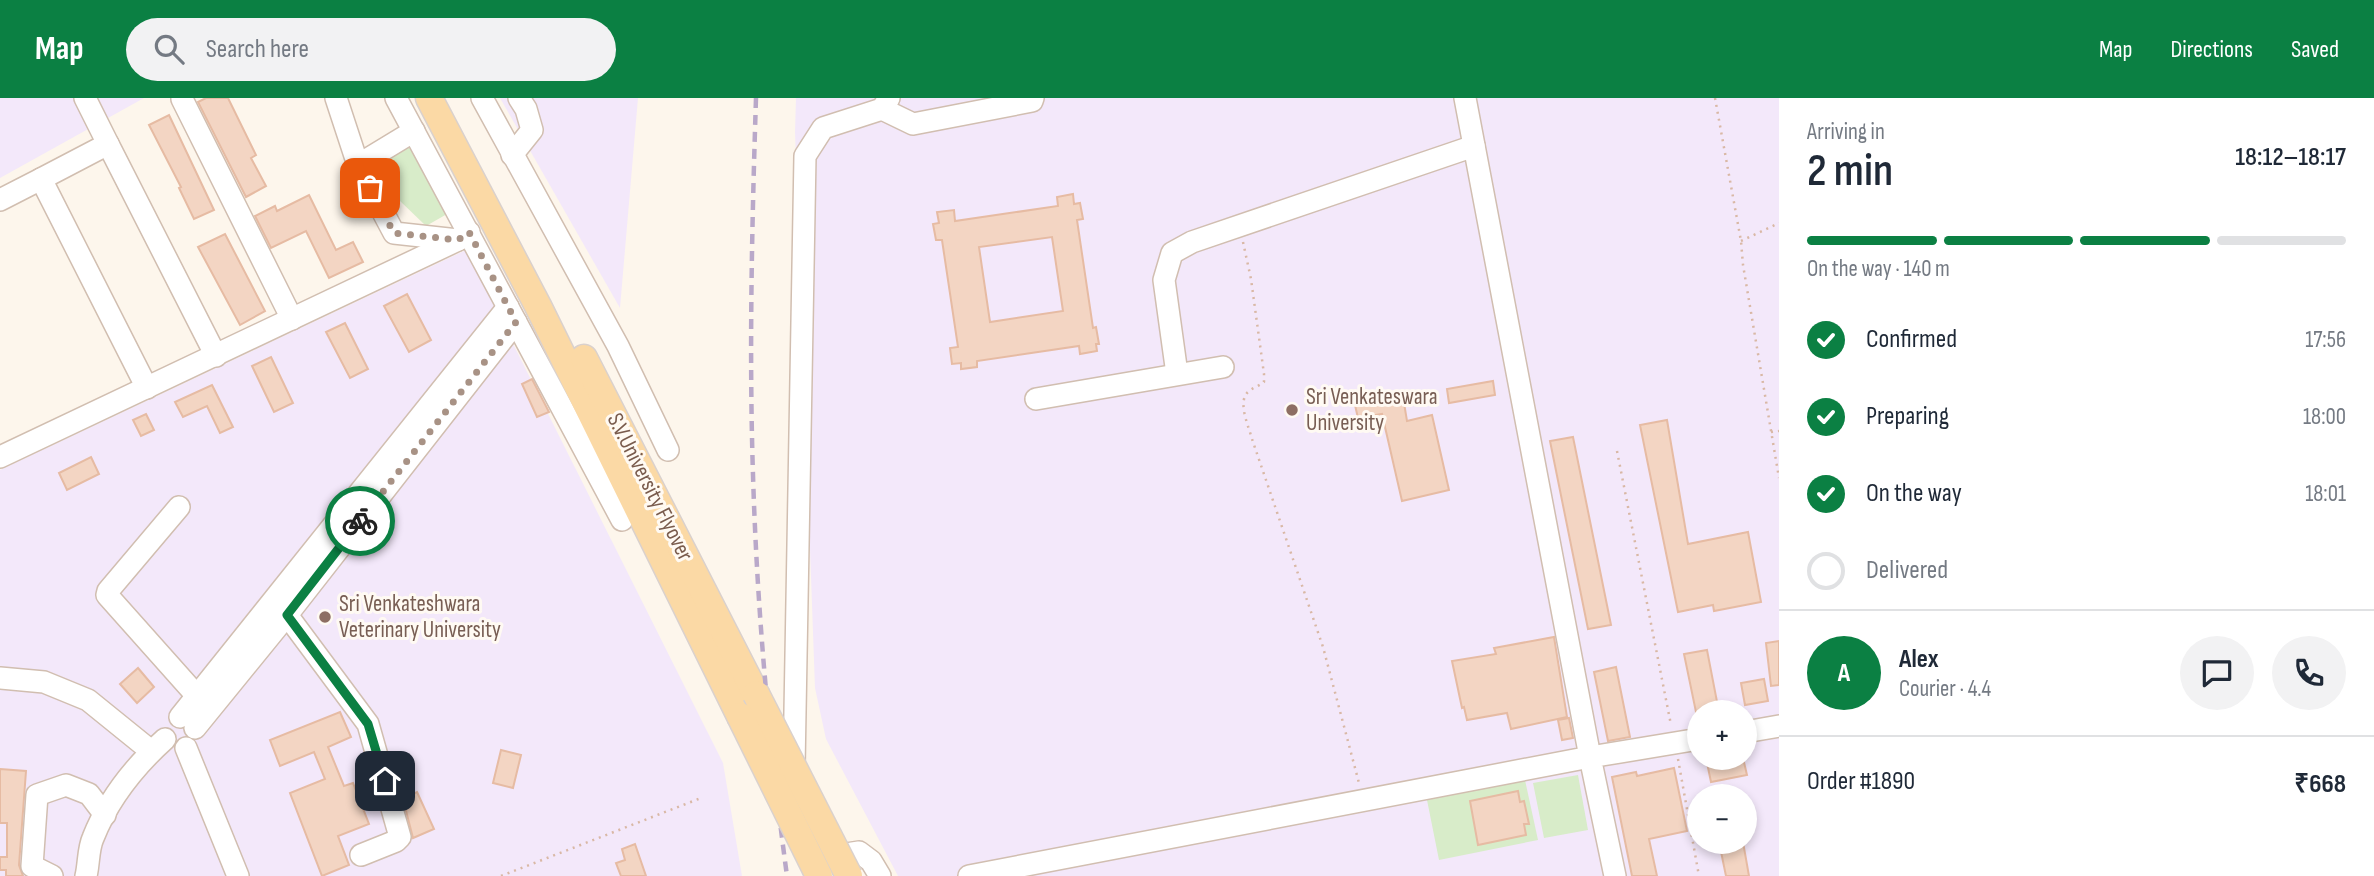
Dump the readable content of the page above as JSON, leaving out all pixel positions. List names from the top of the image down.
{
  "streets": {
    "main road": ["S.V.University Flyover"]
  },
  "places": ["Sri Venkateswara University", "Sri Venkateshwara Veterinary University"],
  "page": {
    "header": "Map",
    "search": "Search here",
    "nav": ["Map", "Directions", "Saved"],
    "heading": ["2 min", "Arriving in", "18:12–18:17"],
    "panel": [
      "Alex",
      "Courier · 4.4",
      "Order #1890",
      "₹668"
    ],
    "bar": "On the way · 140 m",
    "list": [
      ["Confirmed", "17:56"],
      ["Preparing", "18:00"],
      ["On the way", "18:01"],
      "Delivered"
    ],
    "round": "A",
    "map_buttons": ["+", "−"]
  }
}
